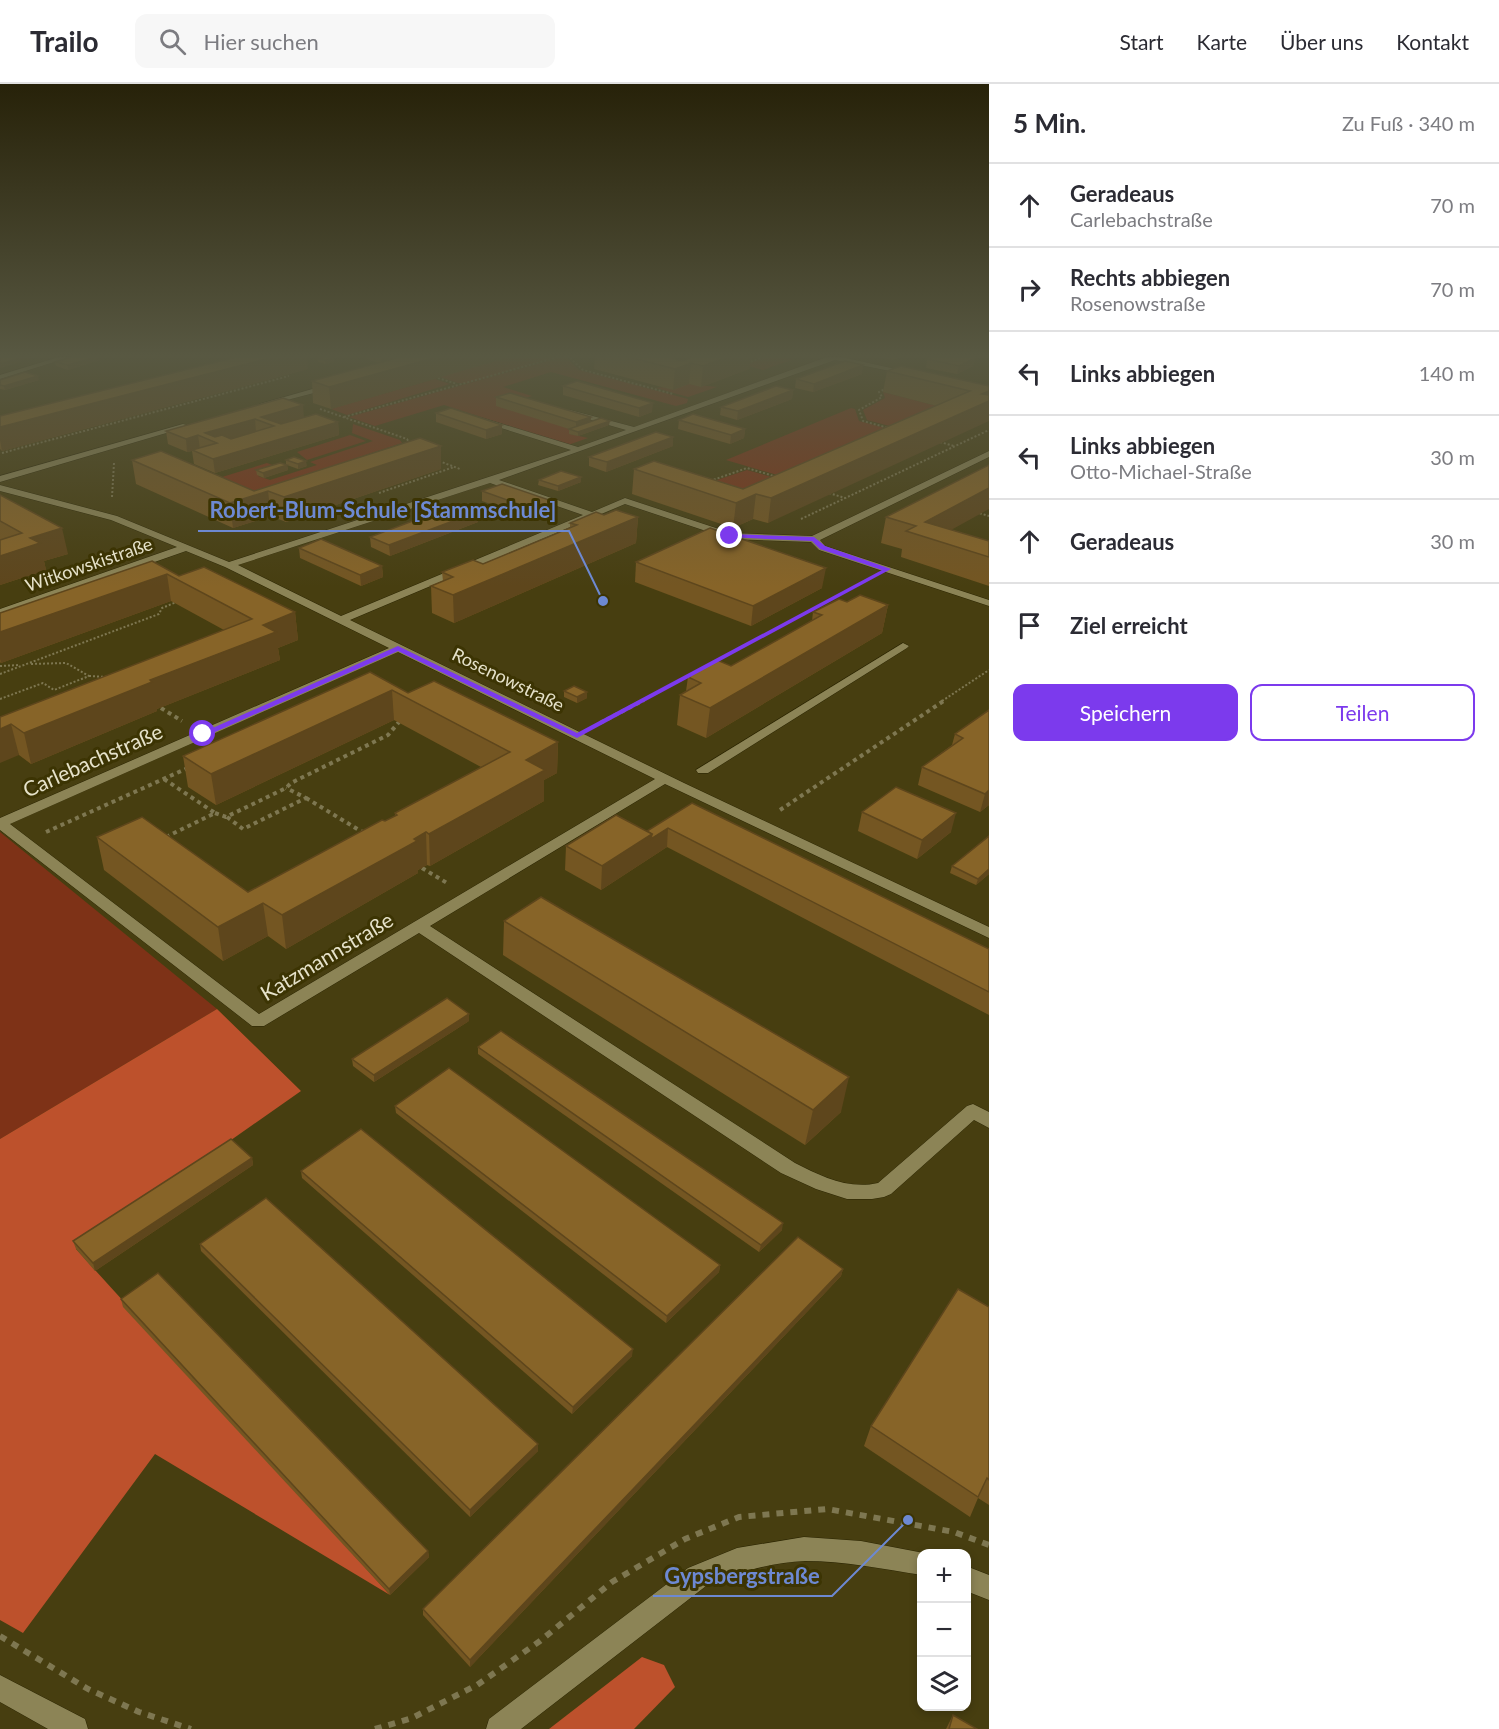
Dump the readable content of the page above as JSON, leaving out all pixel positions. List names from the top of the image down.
{
  "streets": {
    "street": [
      "Witkowskistraße",
      "Rosenowstraße",
      "Carlebachstraße",
      "Katzmannstraße"
    ]
  },
  "crossings": [
    ["Witkowskistraße", "Rosenowstraße"],
    ["Rosenowstraße", "Carlebachstraße"],
    ["Rosenowstraße", "Katzmannstraße"],
    ["Carlebachstraße", "Katzmannstraße"]
  ],
  "places": ["Robert-Blum-Schule [Stammschule]", "Gypsbergstraße"],
  "page": {
    "header": "Trailo",
    "search": "Hier suchen",
    "nav": [
      "Start",
      "Karte",
      "Über uns",
      "Kontakt"
    ],
    "heading": ["5 Min.", "Zu Fuß · 340 m"],
    "list": [
      ["Geradeaus", "Carlebachstraße", "70 m"],
      ["Rechts abbiegen", "Rosenowstraße", "70 m"],
      ["Links abbiegen", "140 m"],
      ["Links abbiegen", "Otto-Michael-Straße", "30 m"],
      ["Geradeaus", "30 m"],
      "Ziel erreicht"
    ],
    "buttons": ["Speichern", "Teilen"],
    "map_buttons": ["+", "−"]
  }
}
